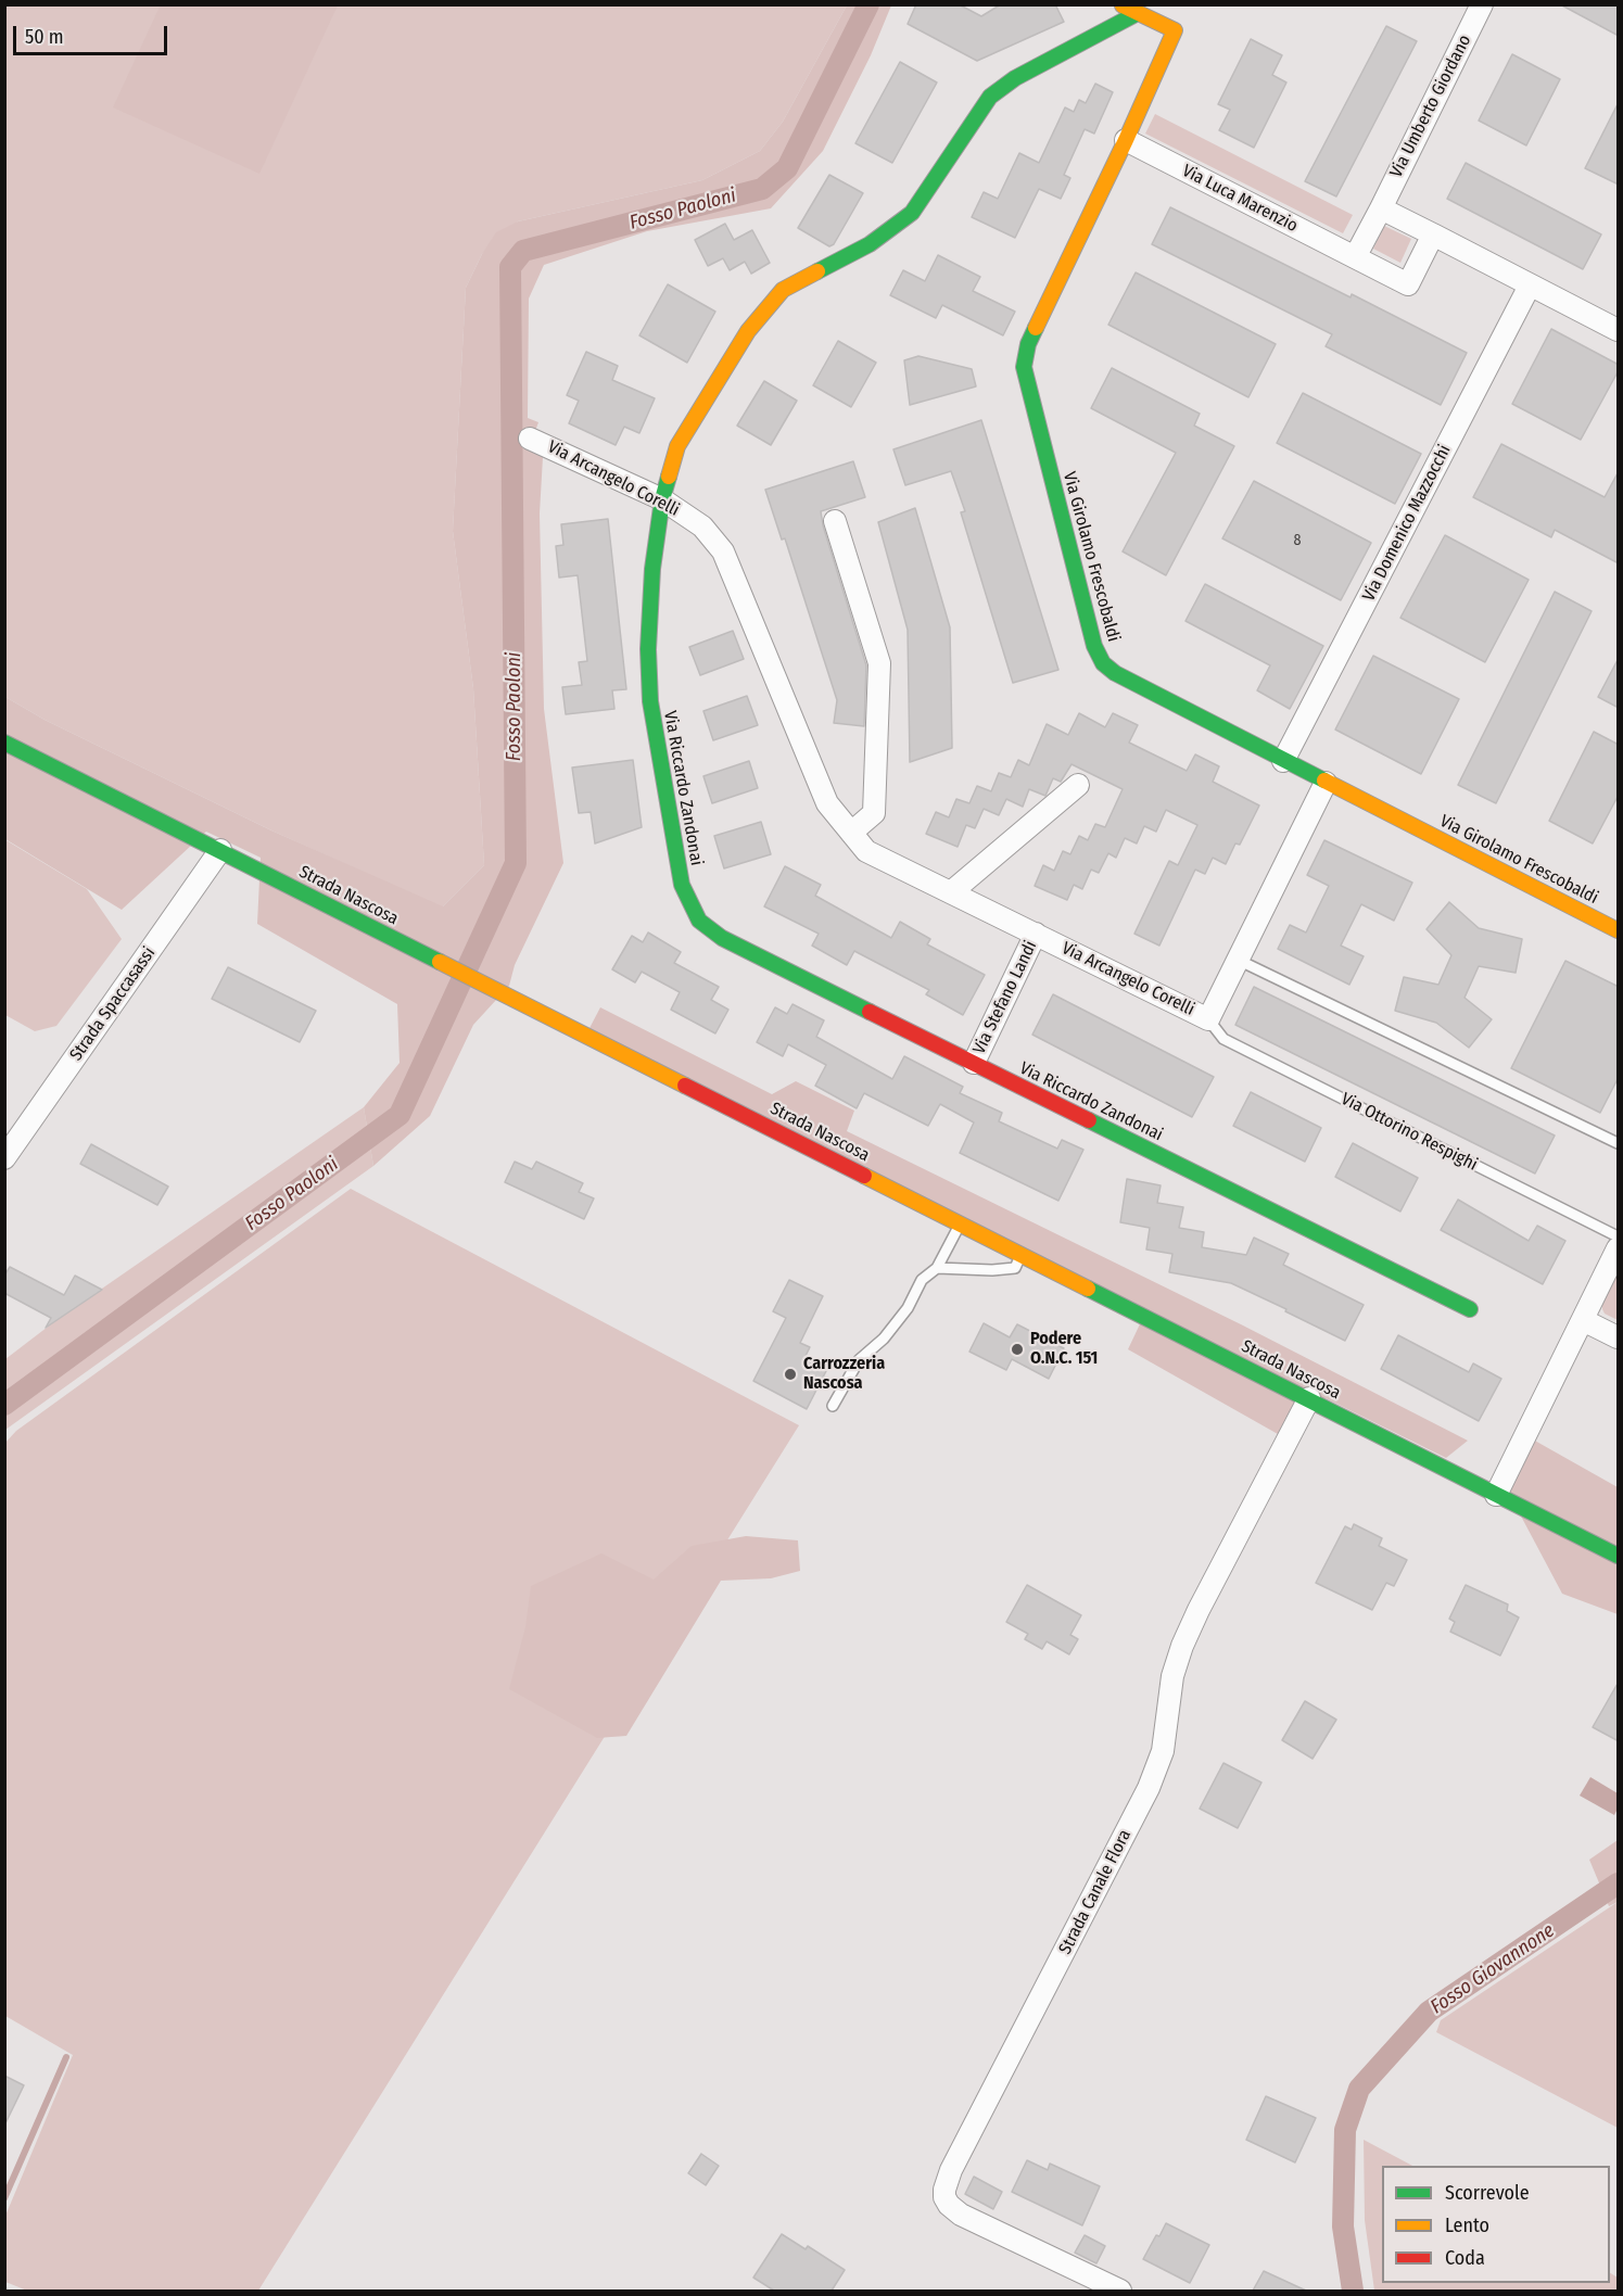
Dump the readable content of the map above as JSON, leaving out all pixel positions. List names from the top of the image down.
{
  "streets": {
    "street": [
      "Via Umberto Giordano",
      "Via Luca Marenzio",
      "Via Arcangelo Corelli",
      "Via Domenico Mazzocchi",
      "Via Girolamo Frescobaldi",
      "Via Riccardo Zandonai",
      "Strada Nascosa",
      "Via Stefano Landi",
      "Strada Spaccasassi",
      "Strada Canale Flora"
    ],
    "lane": ["Via Ottorino Respighi"]
  },
  "crossings": [
    ["Via Luca Marenzio", "Via Girolamo Frescobaldi"],
    ["Via Arcangelo Corelli", "Via Girolamo Frescobaldi"],
    ["Via Arcangelo Corelli", "Via Riccardo Zandonai"],
    ["Via Arcangelo Corelli", "Via Stefano Landi"],
    ["Via Arcangelo Corelli", "Via Ottorino Respighi"],
    ["Via Domenico Mazzocchi", "Via Girolamo Frescobaldi"],
    ["Via Girolamo Frescobaldi", "Via Riccardo Zandonai"],
    ["Via Riccardo Zandonai", "Via Stefano Landi"],
    ["Strada Nascosa", "Strada Spaccasassi"],
    ["Strada Nascosa", "Strada Canale Flora"]
  ],
  "water": ["Fosso Paoloni", "Fosso Giovannone"],
  "places": ["Podere O.N.C. 151", "Carrozzeria Nascosa"],
  "house_numbers": ["8"],
  "legend": ["Scorrevole", "Lento", "Coda"],
  "scale_bar": "50 m"
}
